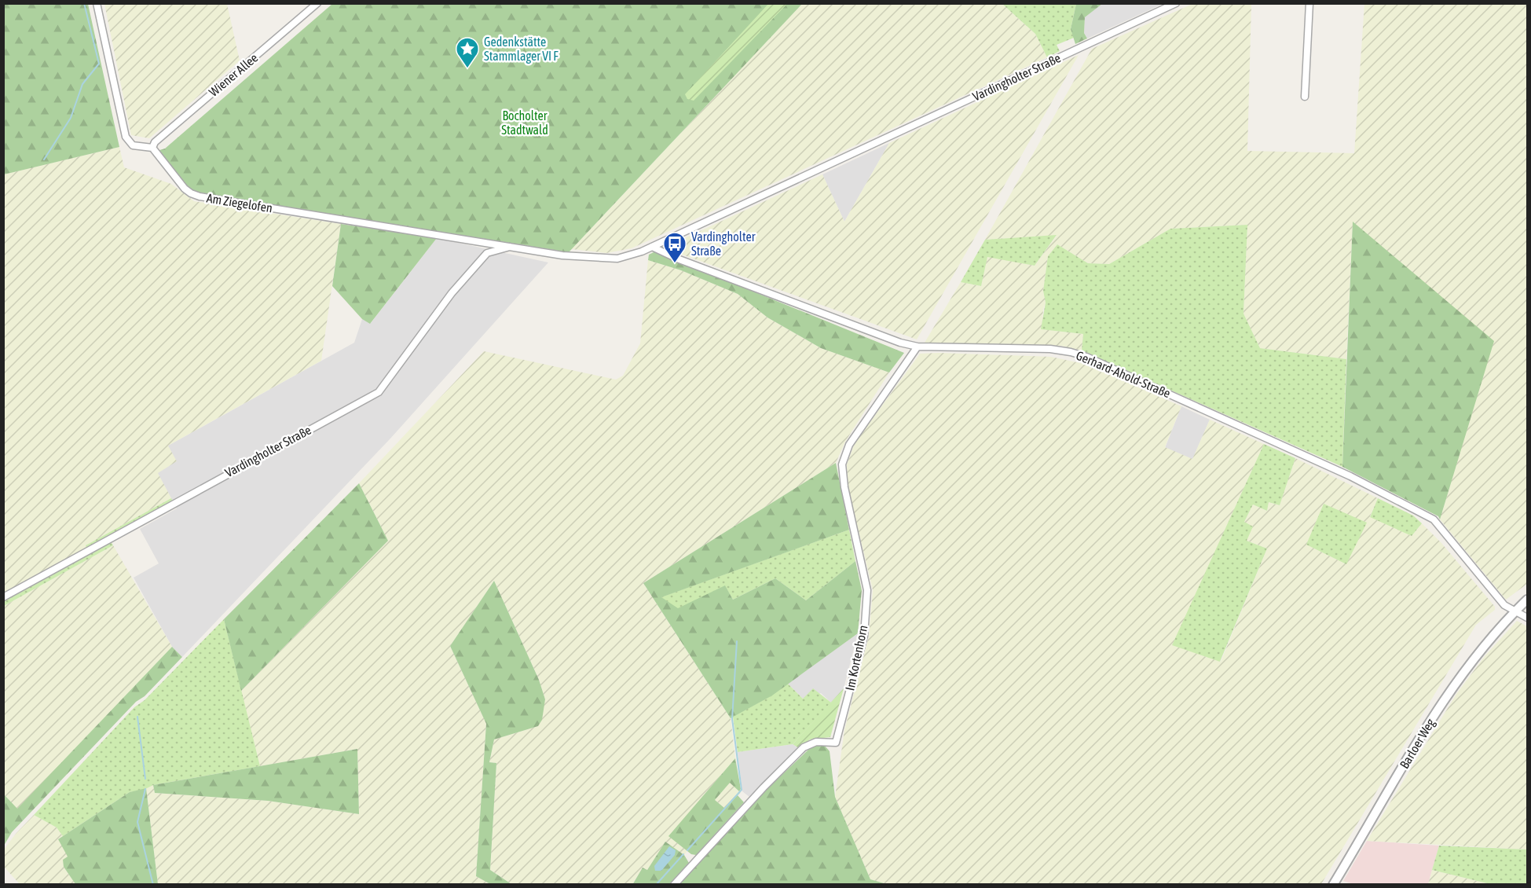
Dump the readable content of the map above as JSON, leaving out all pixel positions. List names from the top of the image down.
{
  "streets": {
    "street": [
      "Wiener Allee",
      "Vardingholter Straße",
      "Am Ziegelofen",
      "Gerhard-Ahold-Straße",
      "Im Kortenhorn",
      "Barloer Weg"
    ]
  },
  "crossings": [
    ["Wiener Allee", "Am Ziegelofen"],
    ["Vardingholter Straße", "Am Ziegelofen"],
    ["Vardingholter Straße", "Gerhard-Ahold-Straße"],
    ["Gerhard-Ahold-Straße", "Im Kortenhorn"],
    ["Gerhard-Ahold-Straße", "Barloer Weg"]
  ],
  "parks": ["Bocholter Stadtwald"],
  "places": {
    "place": ["Gedenkstätte Stammlager VI F"],
    "bus stop": ["Vardingholter Straße"]
  }
}
